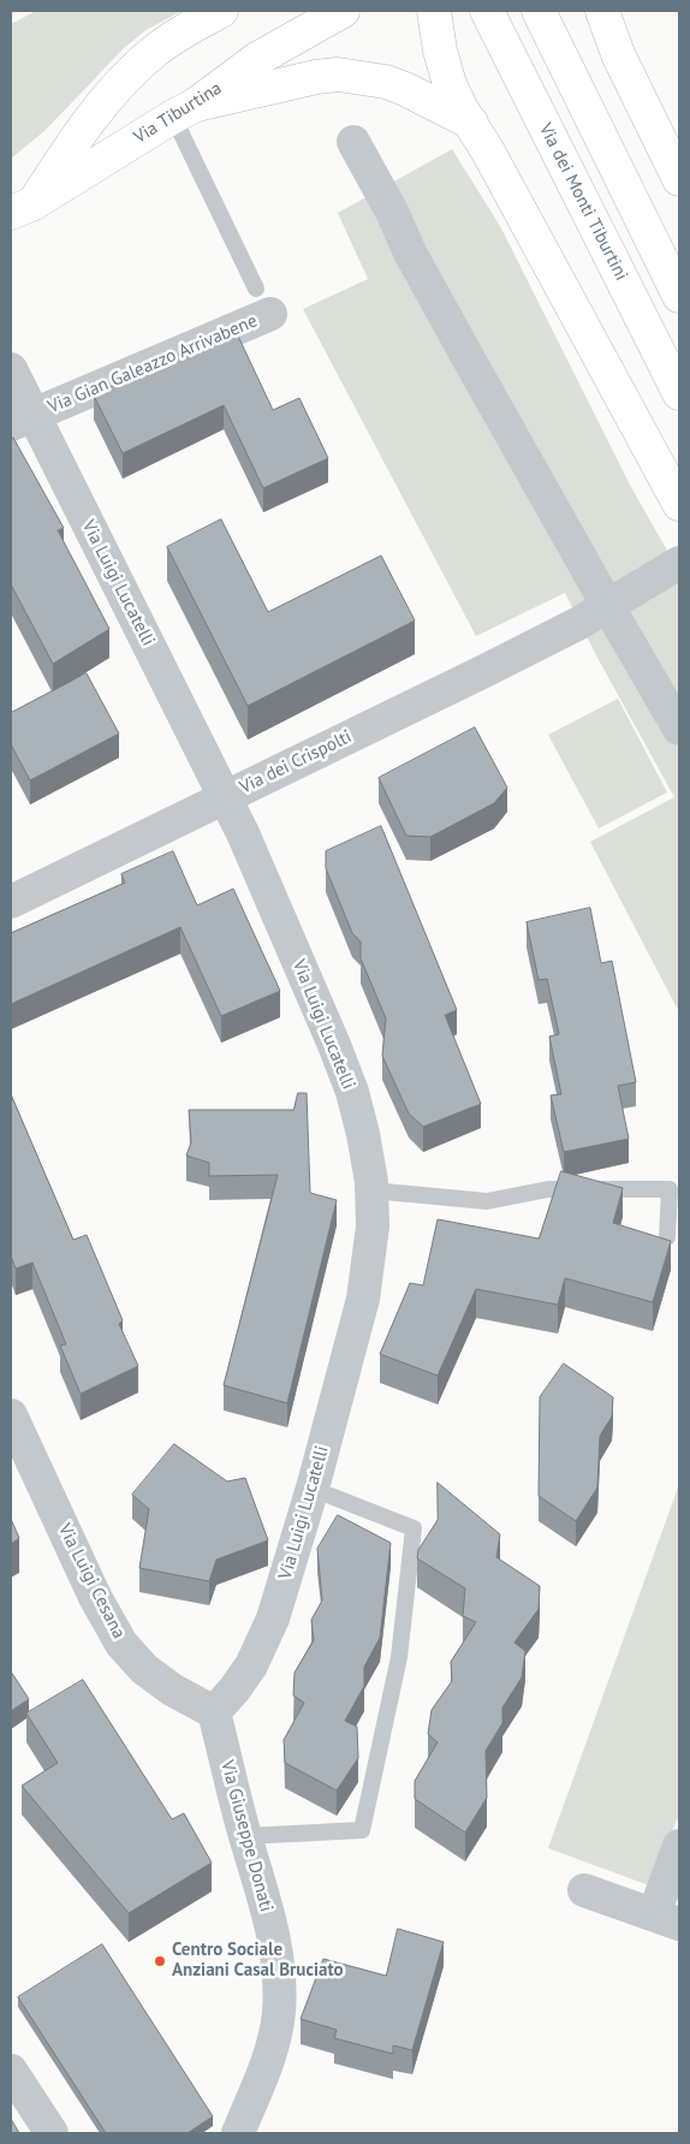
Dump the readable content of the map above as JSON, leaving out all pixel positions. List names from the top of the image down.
{
  "streets": {
    "main road": ["Via Tiburtina", "Via dei Monti Tiburtini"],
    "street": [
      "Via Gian Galeazzo Arrivabene",
      "Via Luigi Lucatelli",
      "Via dei Crispolti",
      "Via Luigi Cesana",
      "Via Giuseppe Donati"
    ]
  },
  "crossings": [
    ["Via Gian Galeazzo Arrivabene", "Via Luigi Lucatelli"],
    ["Via Luigi Lucatelli", "Via dei Crispolti"],
    ["Via Luigi Lucatelli", "Via Luigi Cesana"],
    ["Via Luigi Lucatelli", "Via Giuseppe Donati"],
    ["Via Luigi Cesana", "Via Giuseppe Donati"]
  ],
  "places": ["Centro Sociale Anziani Casal Bruciato"]
}
